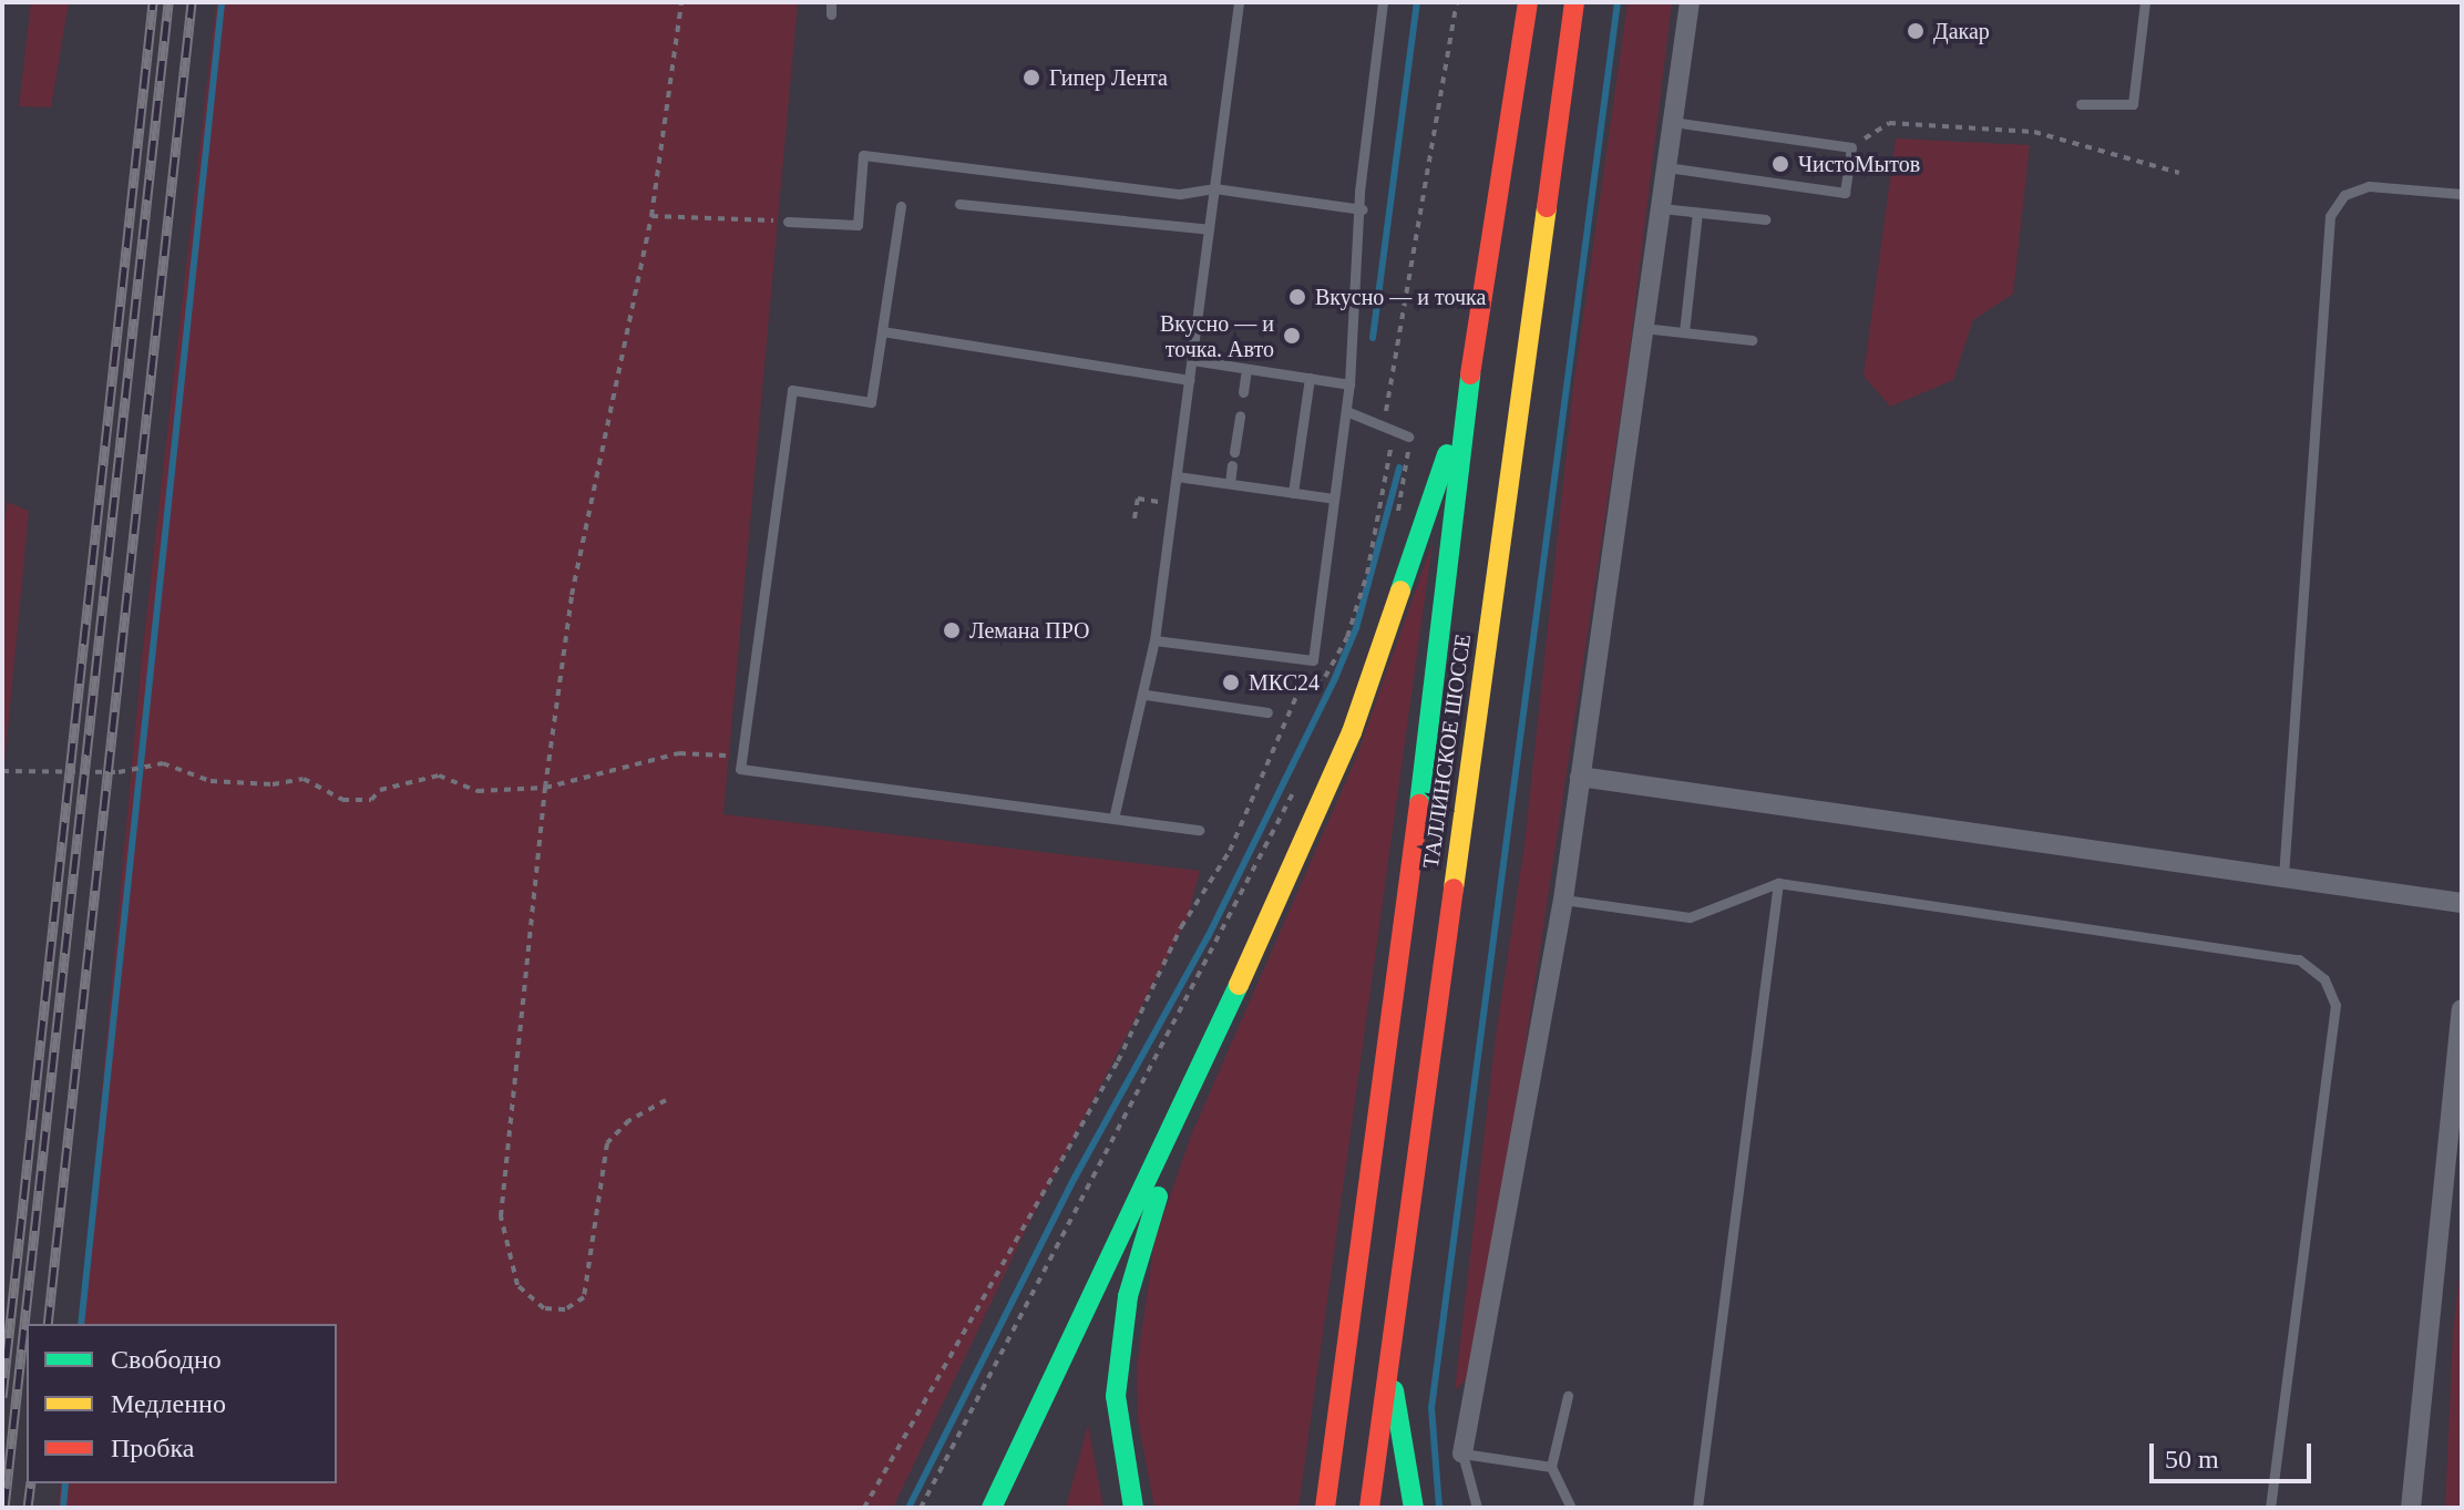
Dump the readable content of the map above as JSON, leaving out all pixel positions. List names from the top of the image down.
{
  "streets": {
    "main road": ["ТАЛЛИНСКОЕ ШОССЕ"]
  },
  "places": [
    "Дакар",
    "Гипер Лента",
    "ЧистоМытов",
    "Вкусно — и точка",
    "Вкусно — и точка. Авто",
    "Лемана ПРО",
    "МКС24"
  ],
  "legend": ["Свободно", "Медленно", "Пробка"],
  "scale_bar": "50 m"
}
